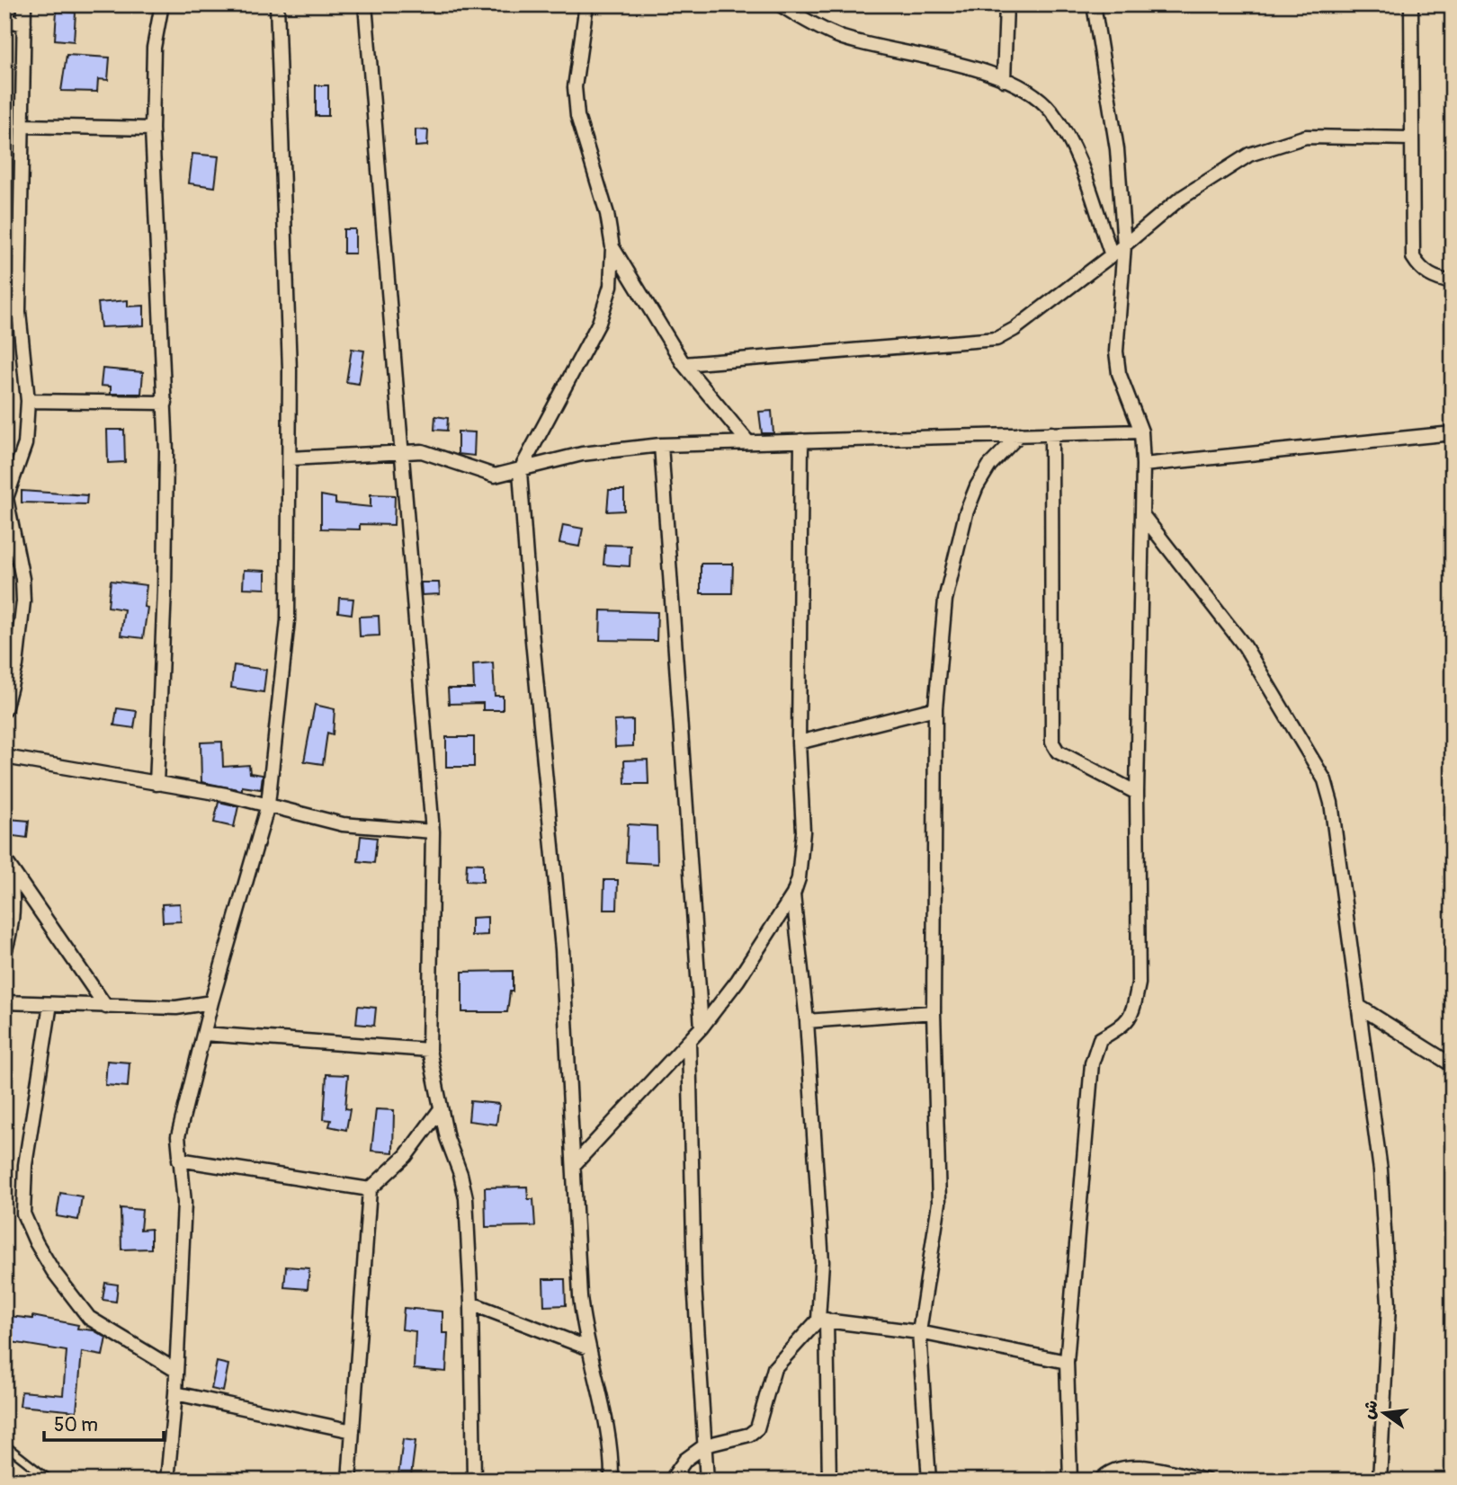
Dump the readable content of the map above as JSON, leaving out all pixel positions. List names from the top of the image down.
{
  "scale_bar": "50 m",
  "north": "left"
}
